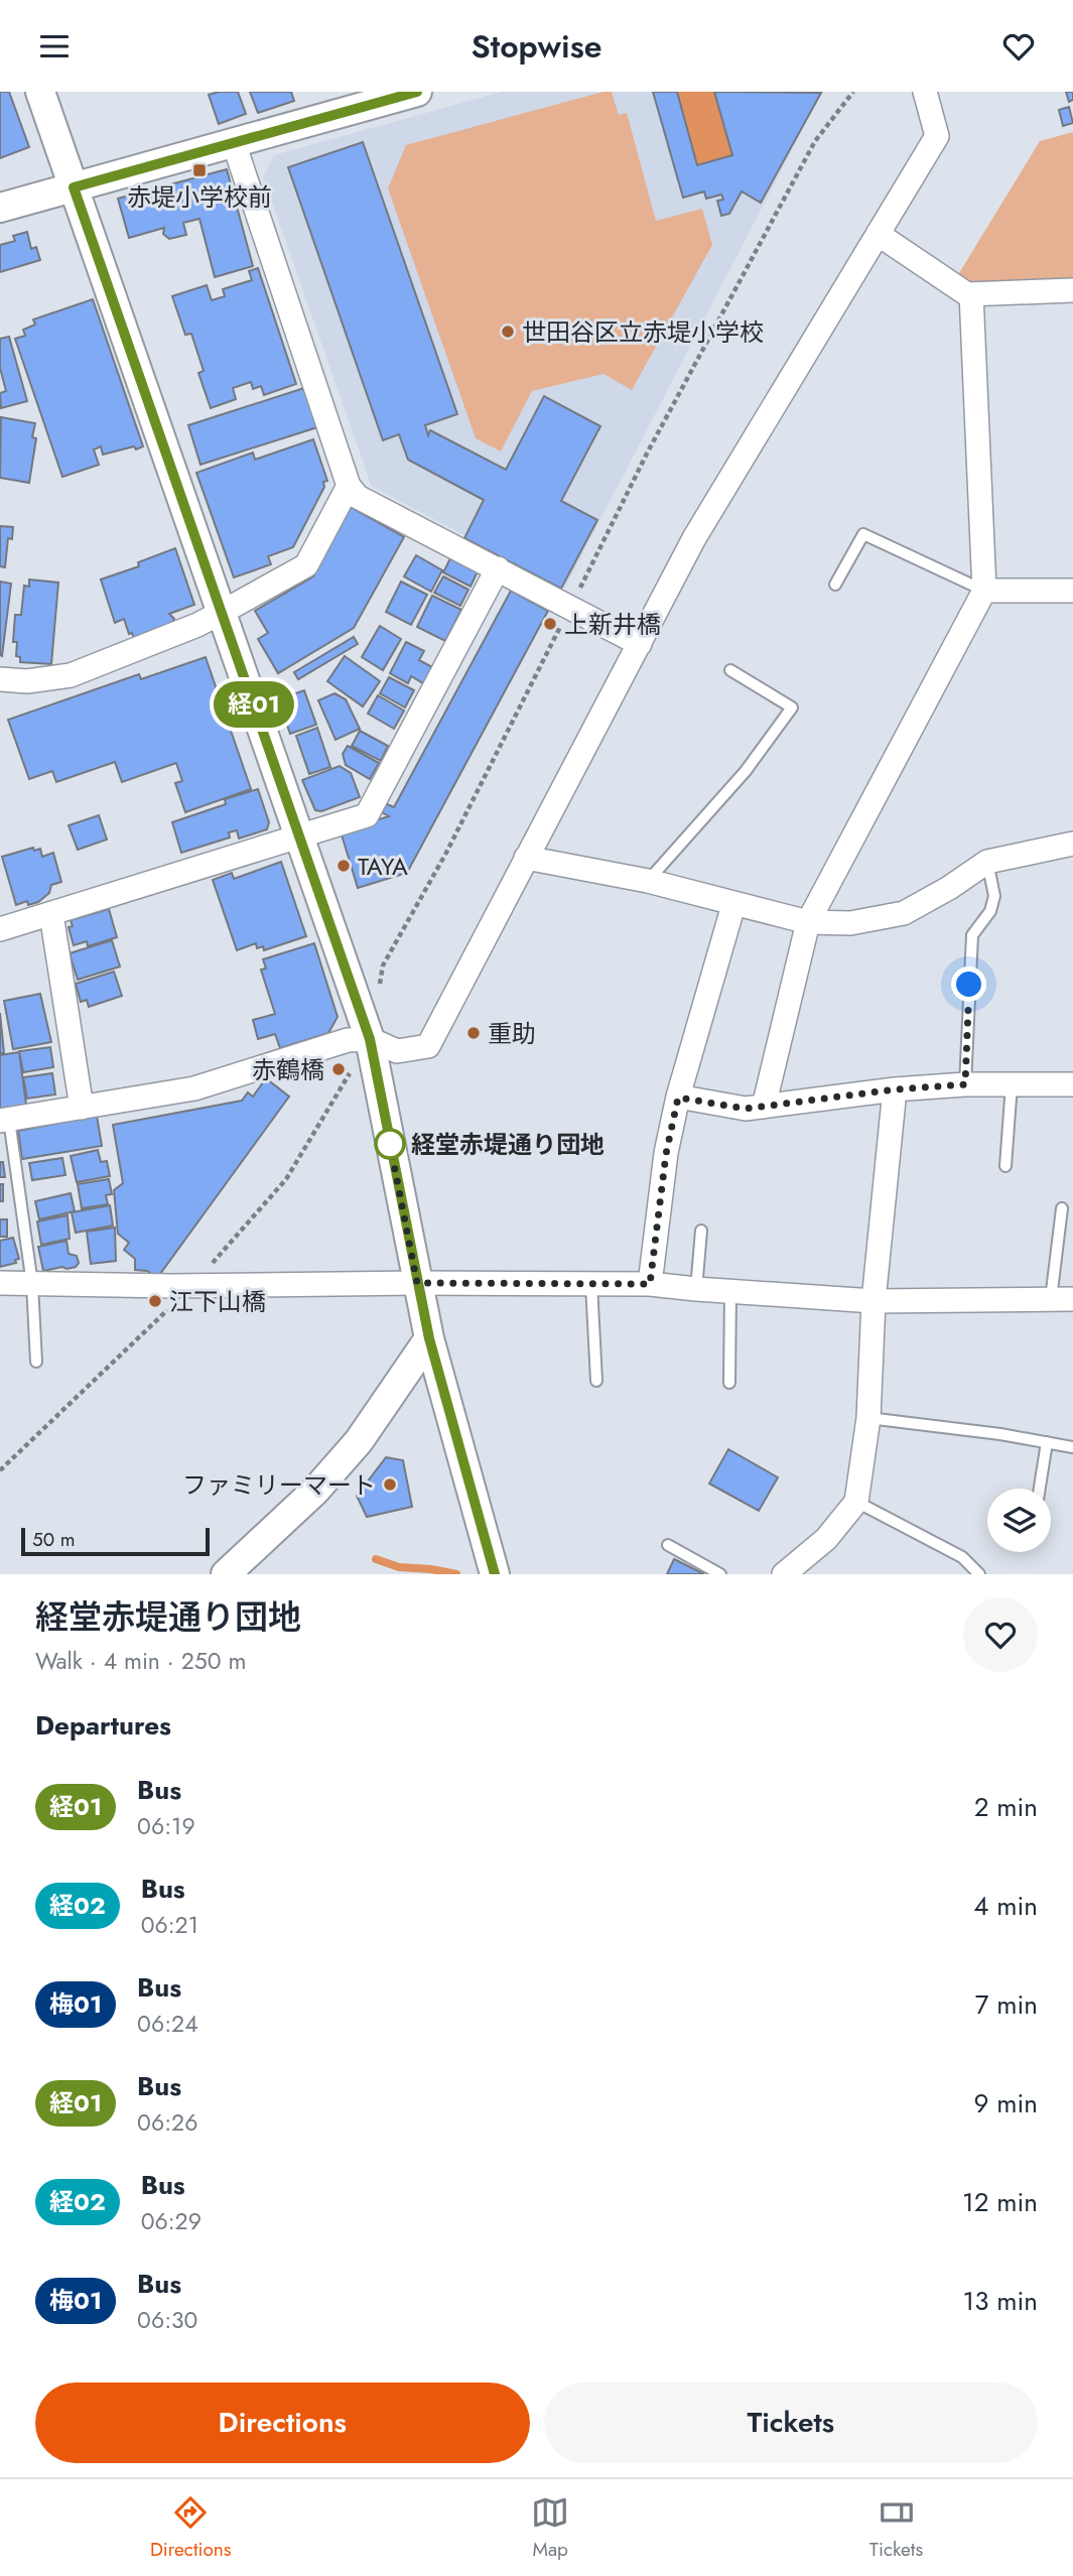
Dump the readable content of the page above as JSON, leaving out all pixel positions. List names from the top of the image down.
{
  "places": {
    "transit": ["赤堤小学校前"],
    "other": [
      "世田谷区立赤堤小学校",
      "上新井橋",
      "TAYA",
      "重助",
      "赤鶴橋",
      "経堂赤堤通り団地",
      "江下山橋",
      "ファミリーマート"
    ]
  },
  "lines": ["bus line 経01"],
  "scale_bar": "50 m",
  "page": {
    "header": "Stopwise",
    "on_map": "経01",
    "scale": "50 m",
    "heading": [
      ["経堂赤堤通り団地", "Walk · 4 min · 250 m"],
      "Departures"
    ],
    "list": [
      {
        "mark": "経01",
        "name": "Bus",
        "note": "06:19",
        "value": "2 min"
      },
      {
        "mark": "経02",
        "name": "Bus",
        "note": "06:21",
        "value": "4 min"
      },
      {
        "mark": "梅01",
        "name": "Bus",
        "note": "06:24",
        "value": "7 min"
      },
      {
        "mark": "経01",
        "name": "Bus",
        "note": "06:26",
        "value": "9 min"
      },
      {
        "mark": "経02",
        "name": "Bus",
        "note": "06:29",
        "value": "12 min"
      },
      {
        "mark": "梅01",
        "name": "Bus",
        "note": "06:30",
        "value": "13 min"
      }
    ],
    "buttons": ["Directions", "Tickets"],
    "tabs": ["Directions", "Map", "Tickets"]
  }
}
